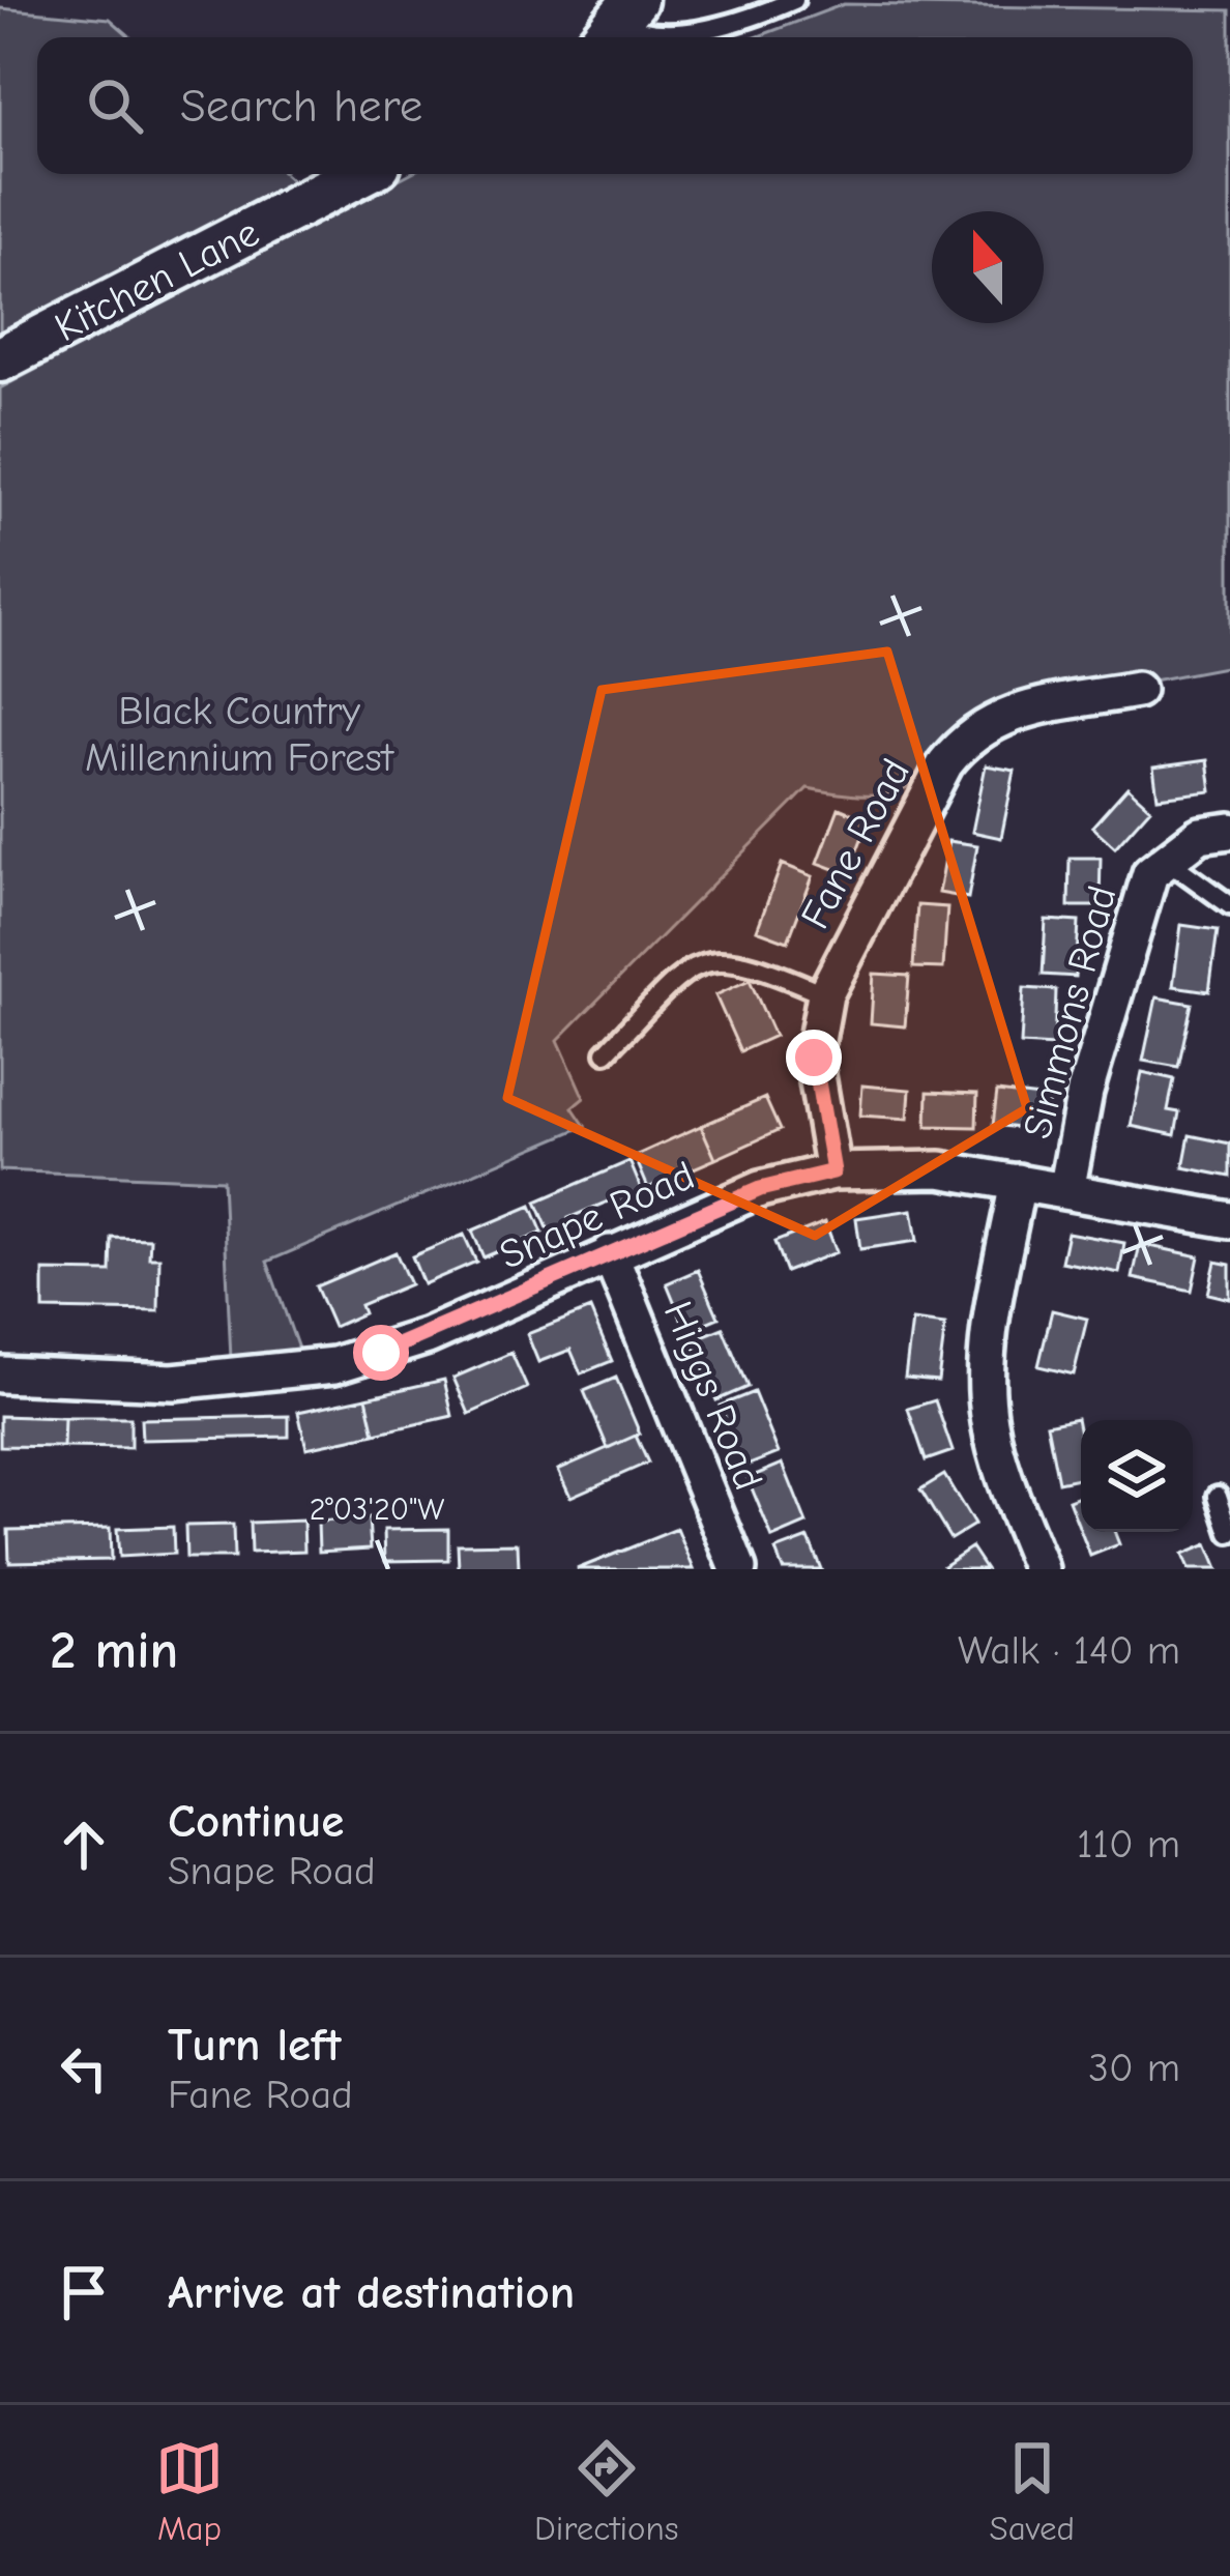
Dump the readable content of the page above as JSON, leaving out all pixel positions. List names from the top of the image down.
{
  "streets": {
    "street": [
      "Kitchen Lane",
      "Fane Road",
      "Simmons Road",
      "Snape Road",
      "Higgs Road"
    ]
  },
  "crossings": [
    ["Fane Road", "Snape Road"],
    ["Simmons Road", "Snape Road"],
    ["Snape Road", "Higgs Road"]
  ],
  "parks": ["Black Country Millennium Forest"],
  "north": "top",
  "page": {
    "search": "Search here",
    "heading": ["2 min", "Walk · 140 m"],
    "list": [
      ["Continue", "Snape Road", "110 m"],
      ["Turn left", "Fane Road", "30 m"],
      "Arrive at destination"
    ],
    "nav": ["Map", "Directions", "Saved"]
  },
  "coordinates": ["2°03'20\"W"]
}
